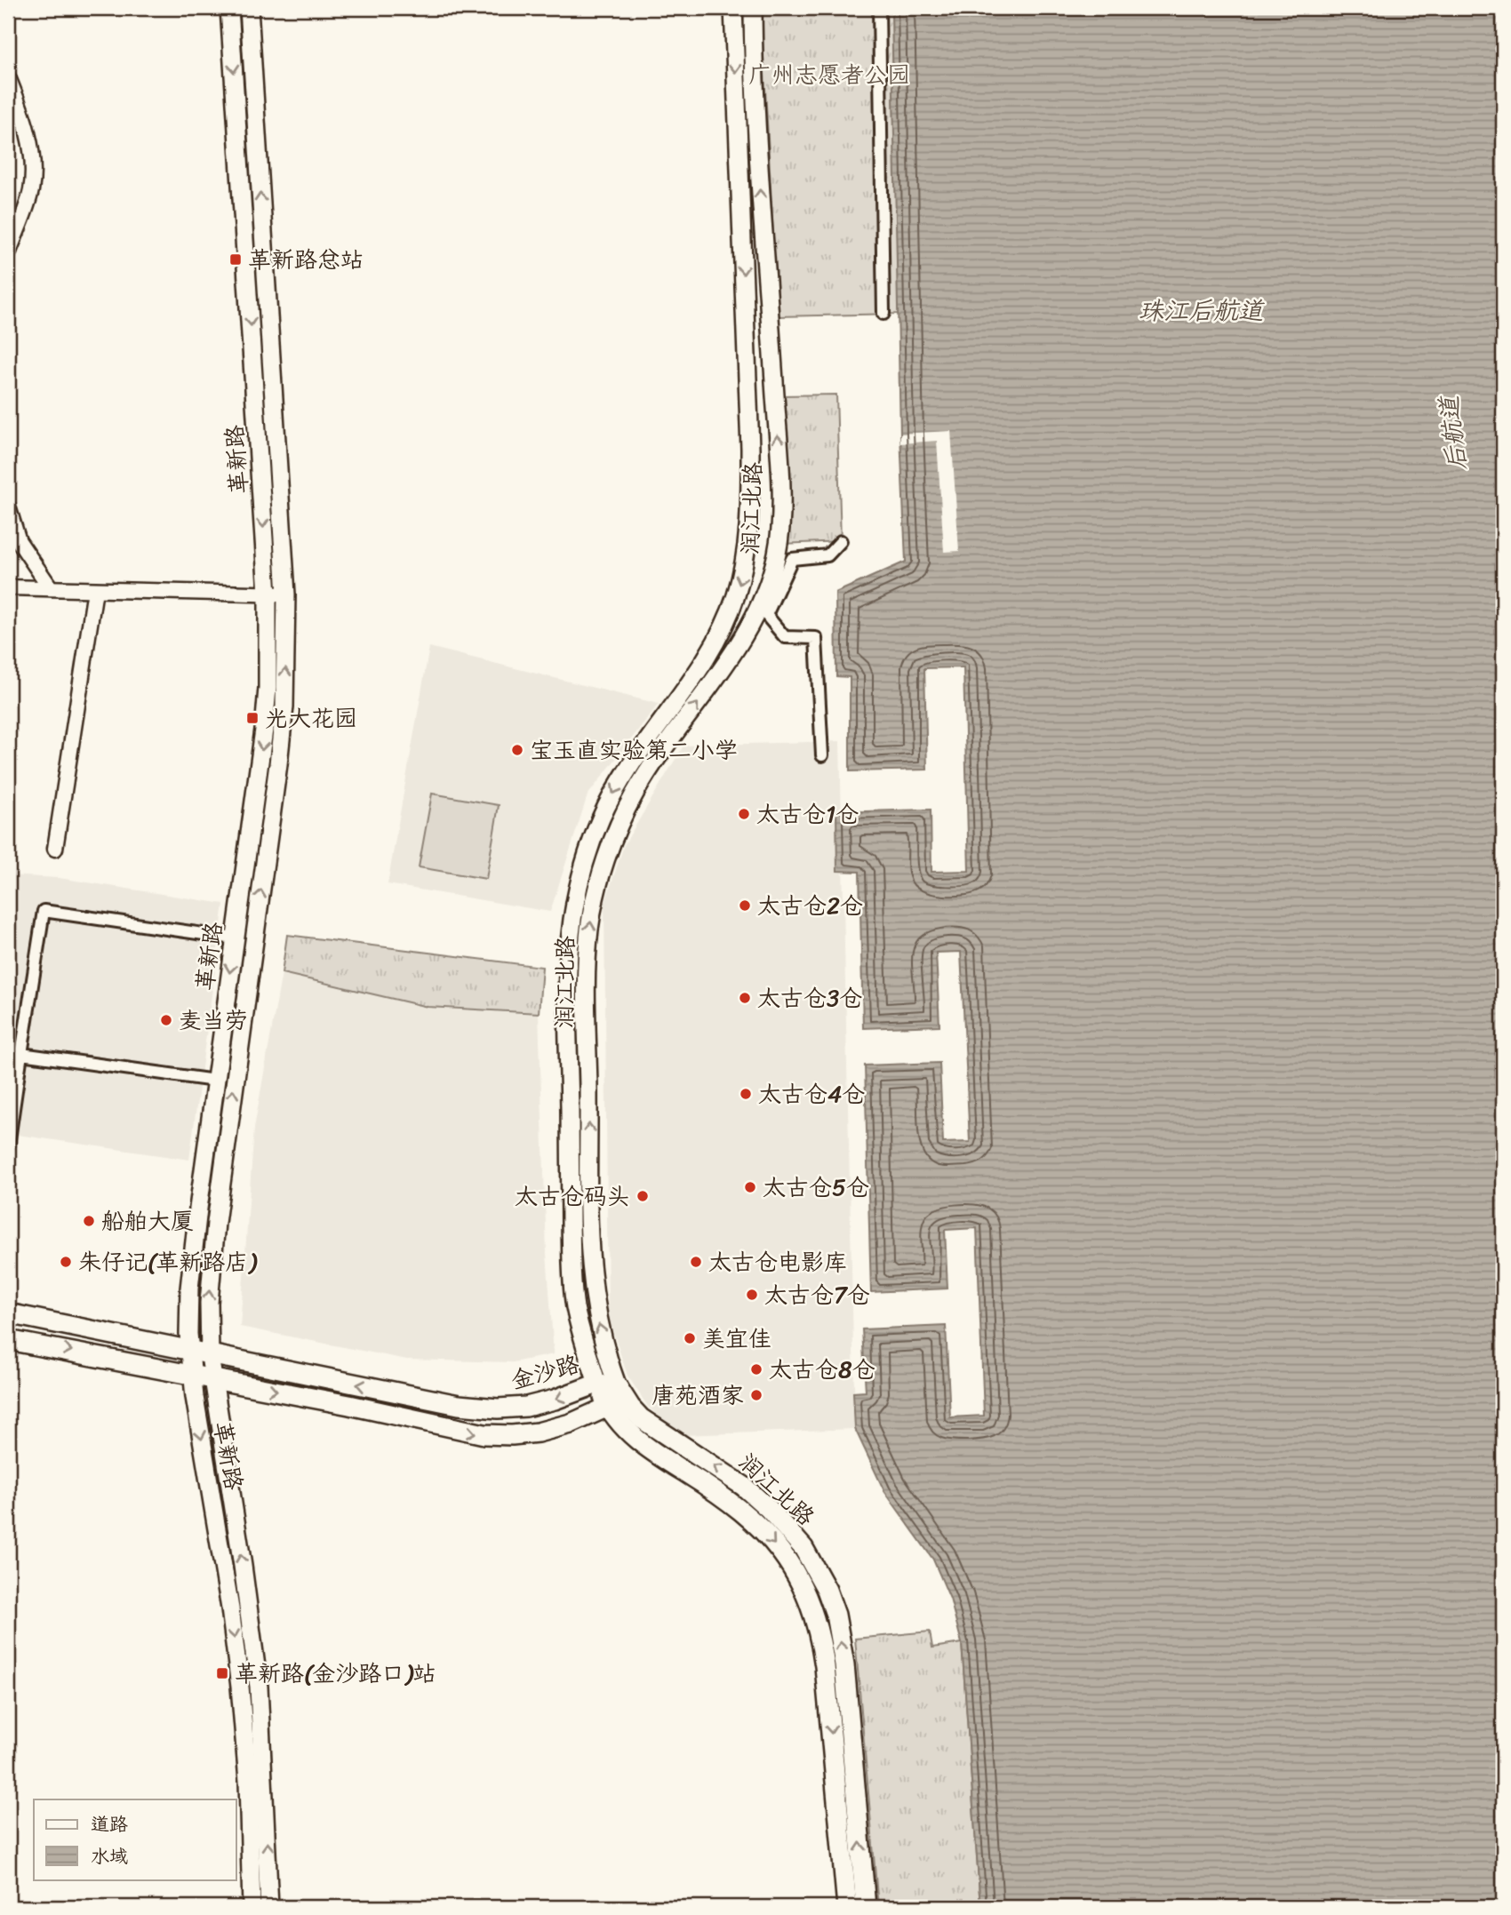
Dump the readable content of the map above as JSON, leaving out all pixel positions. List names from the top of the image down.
{
  "streets": {
    "main road": ["润江北路", "金沙路"],
    "street": ["革新路"]
  },
  "crossings": [
    ["革新路", "金沙路"],
    ["润江北路", "金沙路"]
  ],
  "water": ["珠江后航道", "后航道"],
  "parks": ["广州志愿者公园"],
  "places": {
    "transit": ["革新路总站", "光大花园", "革新路(金沙路口)站"],
    "other": [
      "宝玉直实验第二小学",
      "太古仓1仓",
      "太古仓2仓",
      "太古仓3仓",
      "麦当劳",
      "太古仓4仓",
      "太古仓5仓",
      "太古仓码头",
      "船舶大厦",
      "朱仔记(革新路店)",
      "太古仓电影库",
      "太古仓7仓",
      "美宜佳",
      "太古仓8仓",
      "唐苑酒家"
    ]
  },
  "legend": ["道路", "水域"]
}
